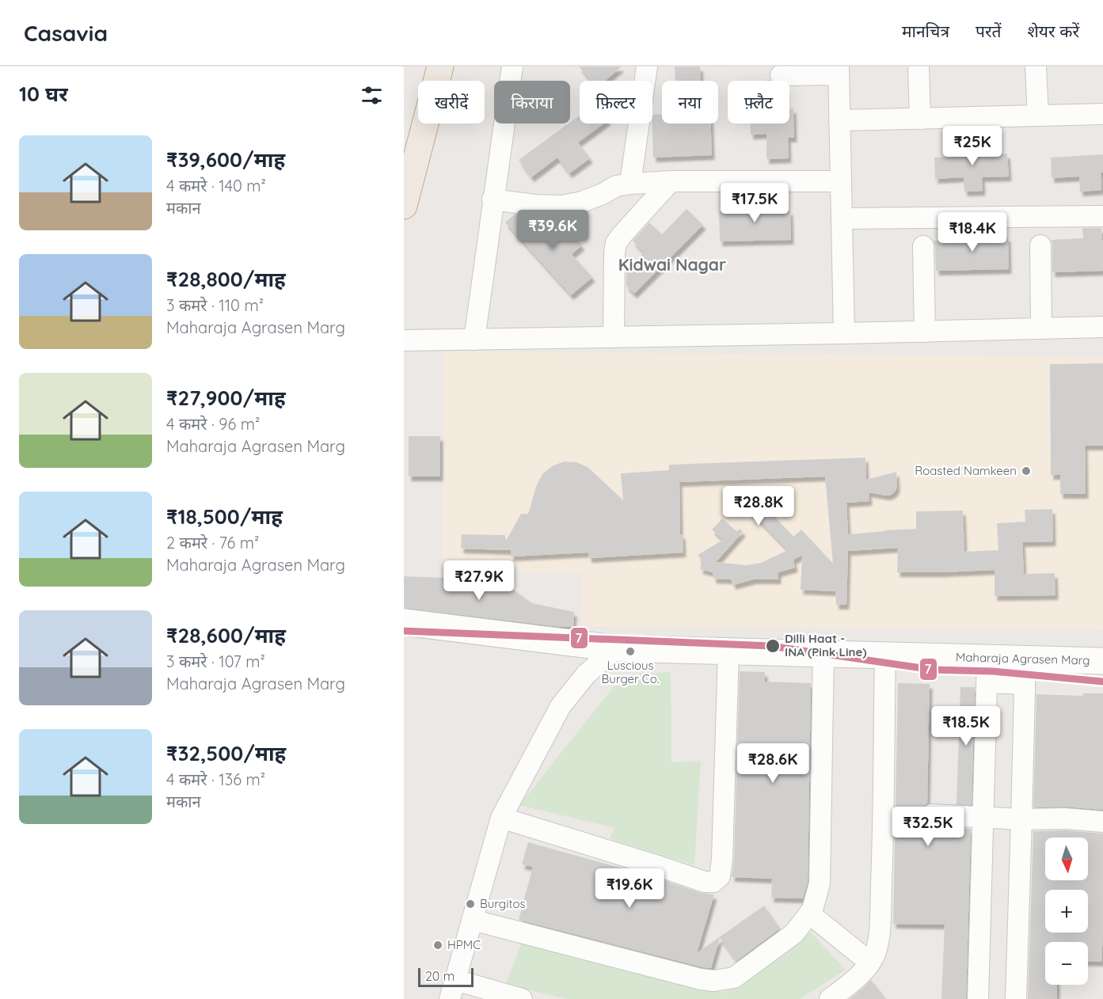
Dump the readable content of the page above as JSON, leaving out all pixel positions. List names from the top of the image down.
{
  "streets": {
    "street": ["Maharaja Agrasen Marg"]
  },
  "districts": ["Kidwai Nagar"],
  "places": [
    "Roasted Namkeen",
    "Dilli Haat - INA (Pink Line)",
    "Luscious Burger Co.",
    "Burgitos",
    "HPMC"
  ],
  "lines": ["transit line 7"],
  "scale_bar": "20 m",
  "north": "bottom",
  "page": {
    "header": "Casavia",
    "nav": ["मानचित्र", "परतें", "शेयर करें"],
    "heading": "10 घर",
    "chip": [
      "खरीदें",
      "किराया",
      "फ़िल्टर",
      "नया",
      "फ़्लैट"
    ],
    "list": [
      {
        "name": "₹39,600/माह",
        "note": "4 कमरे · 140 m² · मकान"
      },
      {
        "name": "₹28,800/माह",
        "note": "3 कमरे · 110 m² · Maharaja Agrasen Marg"
      },
      {
        "name": "₹27,900/माह",
        "note": "4 कमरे · 96 m² · Maharaja Agrasen Marg"
      },
      {
        "name": "₹18,500/माह",
        "note": "2 कमरे · 76 m² · Maharaja Agrasen Marg"
      },
      {
        "name": "₹28,600/माह",
        "note": "3 कमरे · 107 m² · Maharaja Agrasen Marg"
      },
      {
        "name": "₹32,500/माह",
        "note": "4 कमरे · 136 m² · मकान"
      }
    ],
    "price": [
      "₹25K",
      "₹17.5K",
      "₹39.6K",
      "₹18.4K",
      "₹28.8K",
      "₹27.9K",
      "₹18.5K",
      "₹28.6K",
      "₹32.5K",
      "₹19.6K"
    ],
    "map_buttons": ["+", "−"],
    "scale": "20 m"
  }
}
